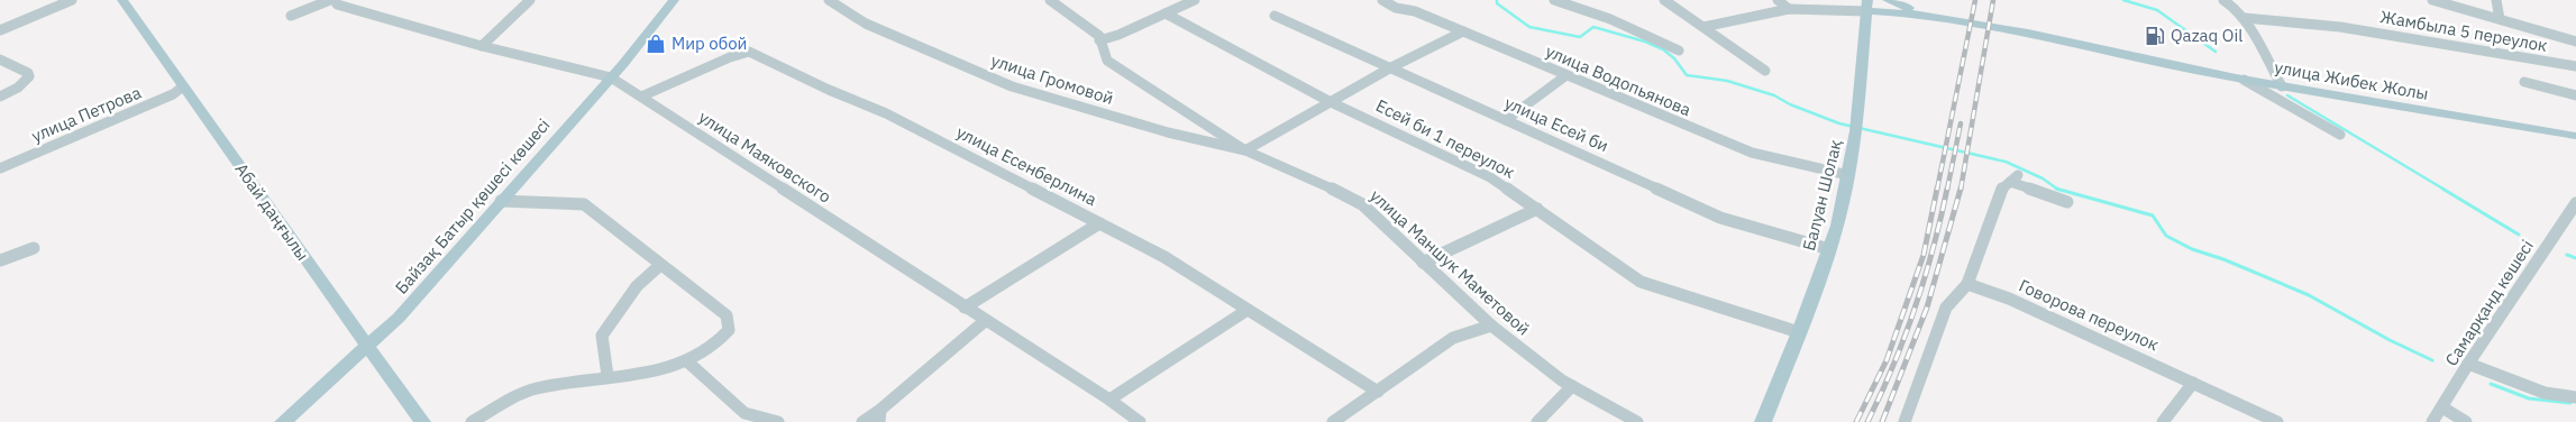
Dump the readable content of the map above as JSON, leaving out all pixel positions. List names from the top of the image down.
{
  "streets": {
    "main road": [
      "улица Жибек Жолы",
      "Балуан Шолақ",
      "Байзақ Батыр қөшесі көшесі",
      "Абай даңғылы"
    ],
    "street": [
      "Жамбыла 5 переулок",
      "улица Громовой",
      "улица Водопьянова",
      "улица Петрова",
      "улица Есей би",
      "Есей би 1 переулок",
      "улица Маяковского",
      "улица Есенберлина",
      "улица Маншук Маметовой",
      "Самарқанд көшесі",
      "Говорова переулок"
    ]
  },
  "crossings": [
    ["улица Громовой", "улица Маншук Маметовой"],
    ["улица Водопьянова", "Балуан Шолақ"],
    ["улица Жибек Жолы", "Балуан Шолақ"],
    ["улица Петрова", "Абай даңғылы"],
    ["улица Есей би", "Балуан Шолақ"],
    ["Есей би 1 переулок", "Балуан Шолақ"],
    ["улица Маяковского", "улица Есенберлина"],
    ["улица Маяковского", "Байзақ Батыр қөшесі көшесі"],
    ["Байзақ Батыр қөшесі көшесі", "Абай даңғылы"]
  ],
  "places": {
    "fuel station": ["Qazaq Oil"],
    "shop": ["Мир обой"]
  }
}
